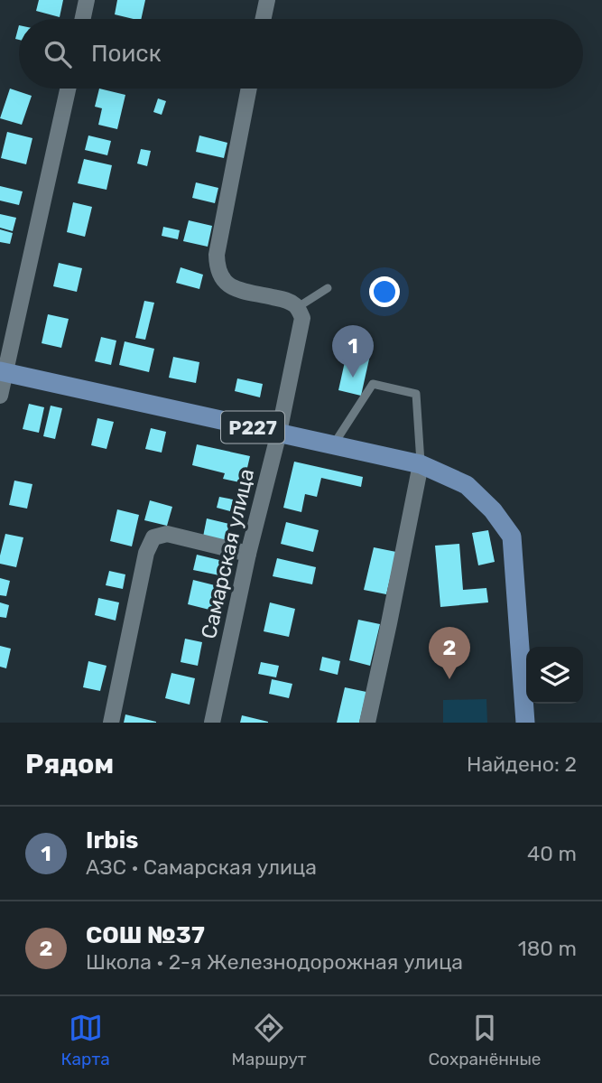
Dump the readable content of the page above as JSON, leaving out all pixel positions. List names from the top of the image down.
{
  "streets": {
    "main road": ["Р227"],
    "street": ["Самарская улица"]
  },
  "crossings": [
    ["Р227", "Самарская улица"]
  ],
  "page": {
    "search": "Поиск",
    "pins": ["1", "2"],
    "heading": ["Рядом", "Найдено: 2"],
    "list": [
      {
        "mark": "1",
        "name": "Irbis",
        "note": "АЗС · Самарская улица",
        "value": "40 m"
      },
      {
        "mark": "2",
        "name": "СОШ №37",
        "note": "Школа · 2-я Железнодорожная улица",
        "value": "180 m"
      }
    ],
    "nav": ["Карта", "Маршрут", "Сохранённые"]
  }
}
